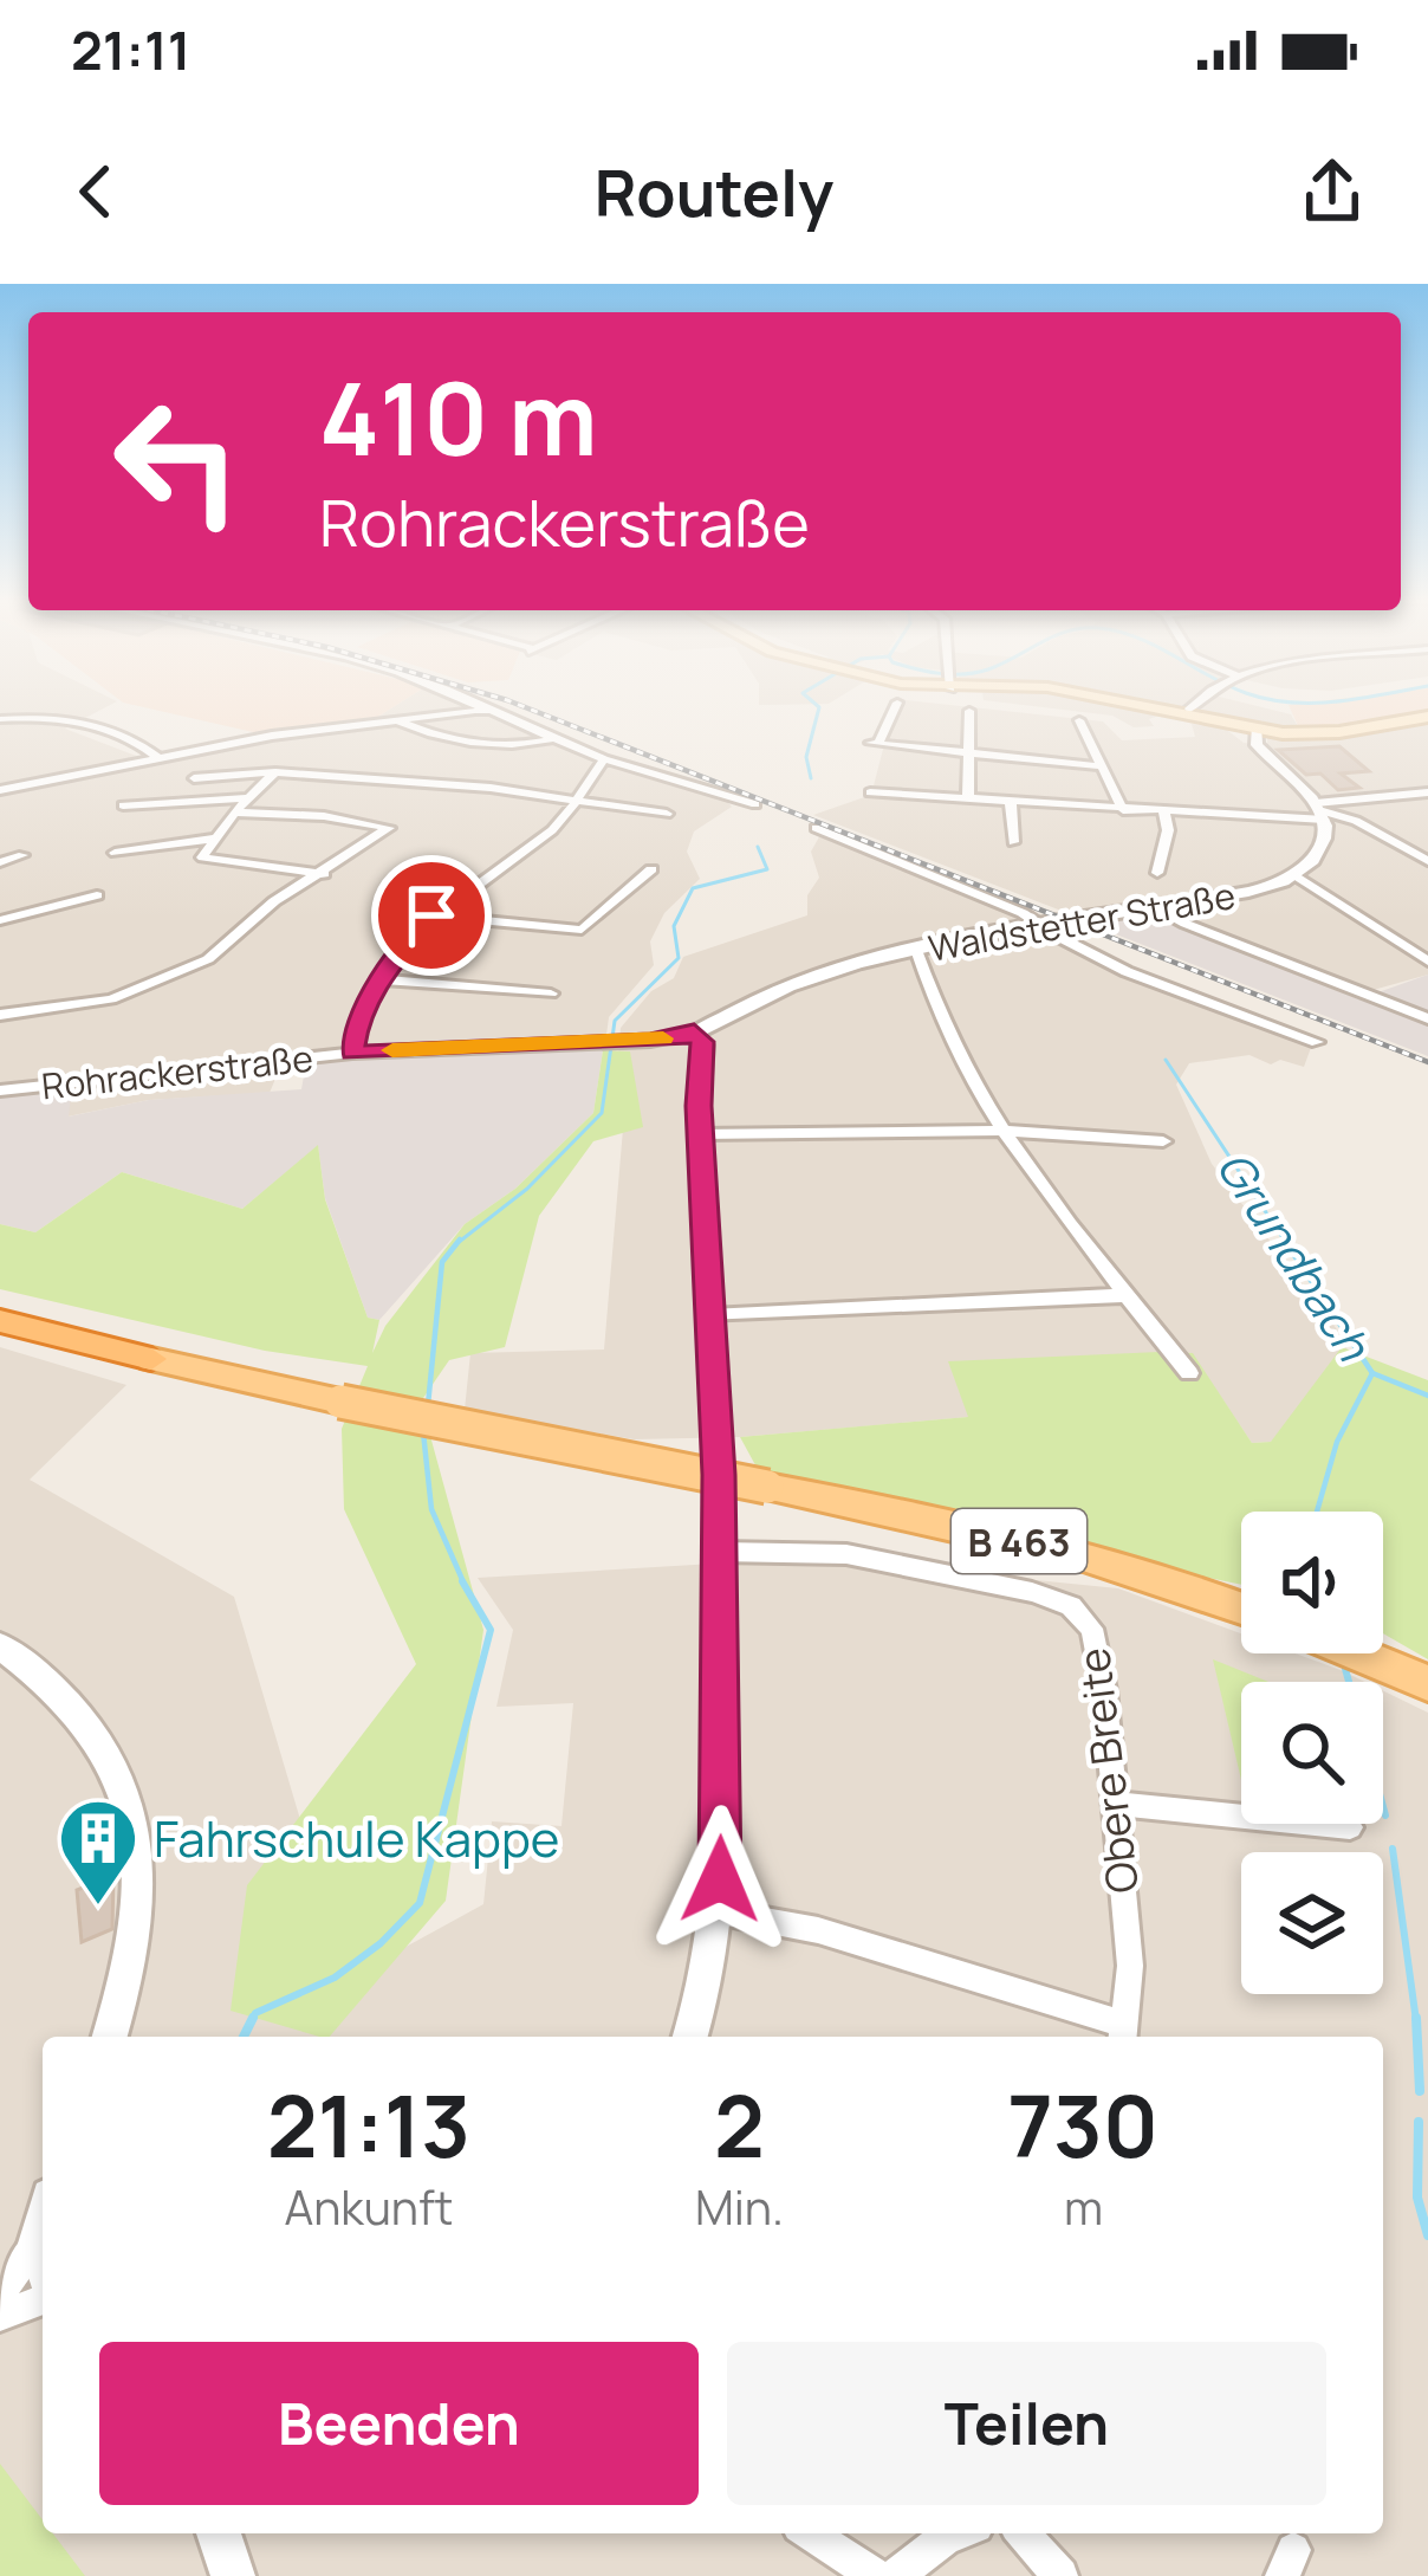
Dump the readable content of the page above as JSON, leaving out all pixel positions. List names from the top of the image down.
{
  "streets": {
    "highway": ["B 463"],
    "street": ["Waldstetter Straße", "Rohrackerstraße", "Obere Breite"]
  },
  "crossings": [
    ["Waldstetter Straße", "Rohrackerstraße"]
  ],
  "water": ["Grundbach"],
  "places": {
    "building": ["Fahrschule Kappe"]
  },
  "page": {
    "status": "21:11",
    "header": "Routely",
    "turn": ["410 m", "Rohrackerstraße"],
    "eta": [
      "21:13",
      "Ankunft",
      "2",
      "Min.",
      "730",
      "m"
    ],
    "buttons": ["Beenden", "Teilen"]
  }
}
